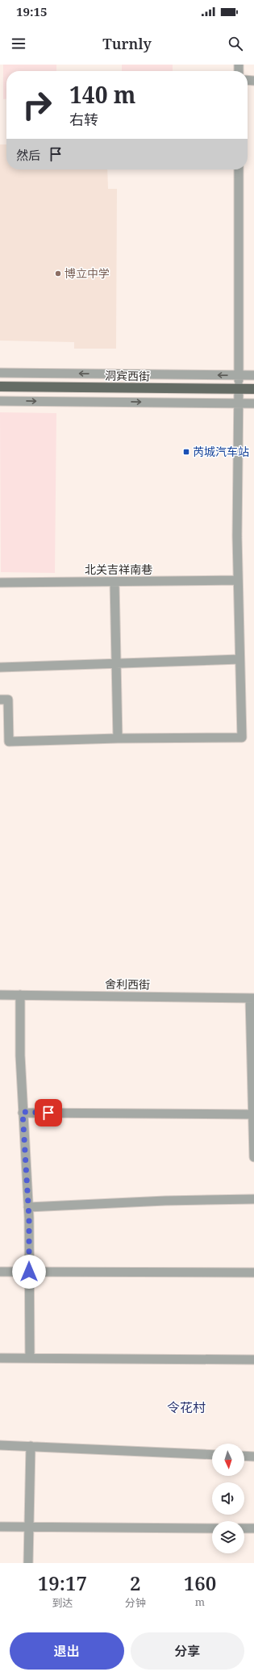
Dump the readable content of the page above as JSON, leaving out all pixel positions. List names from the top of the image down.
{
  "streets": {
    "main road": ["洞宾西街"],
    "street": ["北关吉祥南巷", "舍利西街"]
  },
  "districts": ["令花村"],
  "places": {
    "other": ["博立中学"],
    "transit": ["芮城汽车站"]
  },
  "north": "bottom",
  "page": {
    "status": "19:15",
    "header": "Turnly",
    "turn": ["140 m", "右转"],
    "then": "然后",
    "eta": [
      "19:17",
      "到达",
      "2",
      "分钟",
      "160",
      "m"
    ],
    "buttons": ["退出", "分享"]
  }
}
